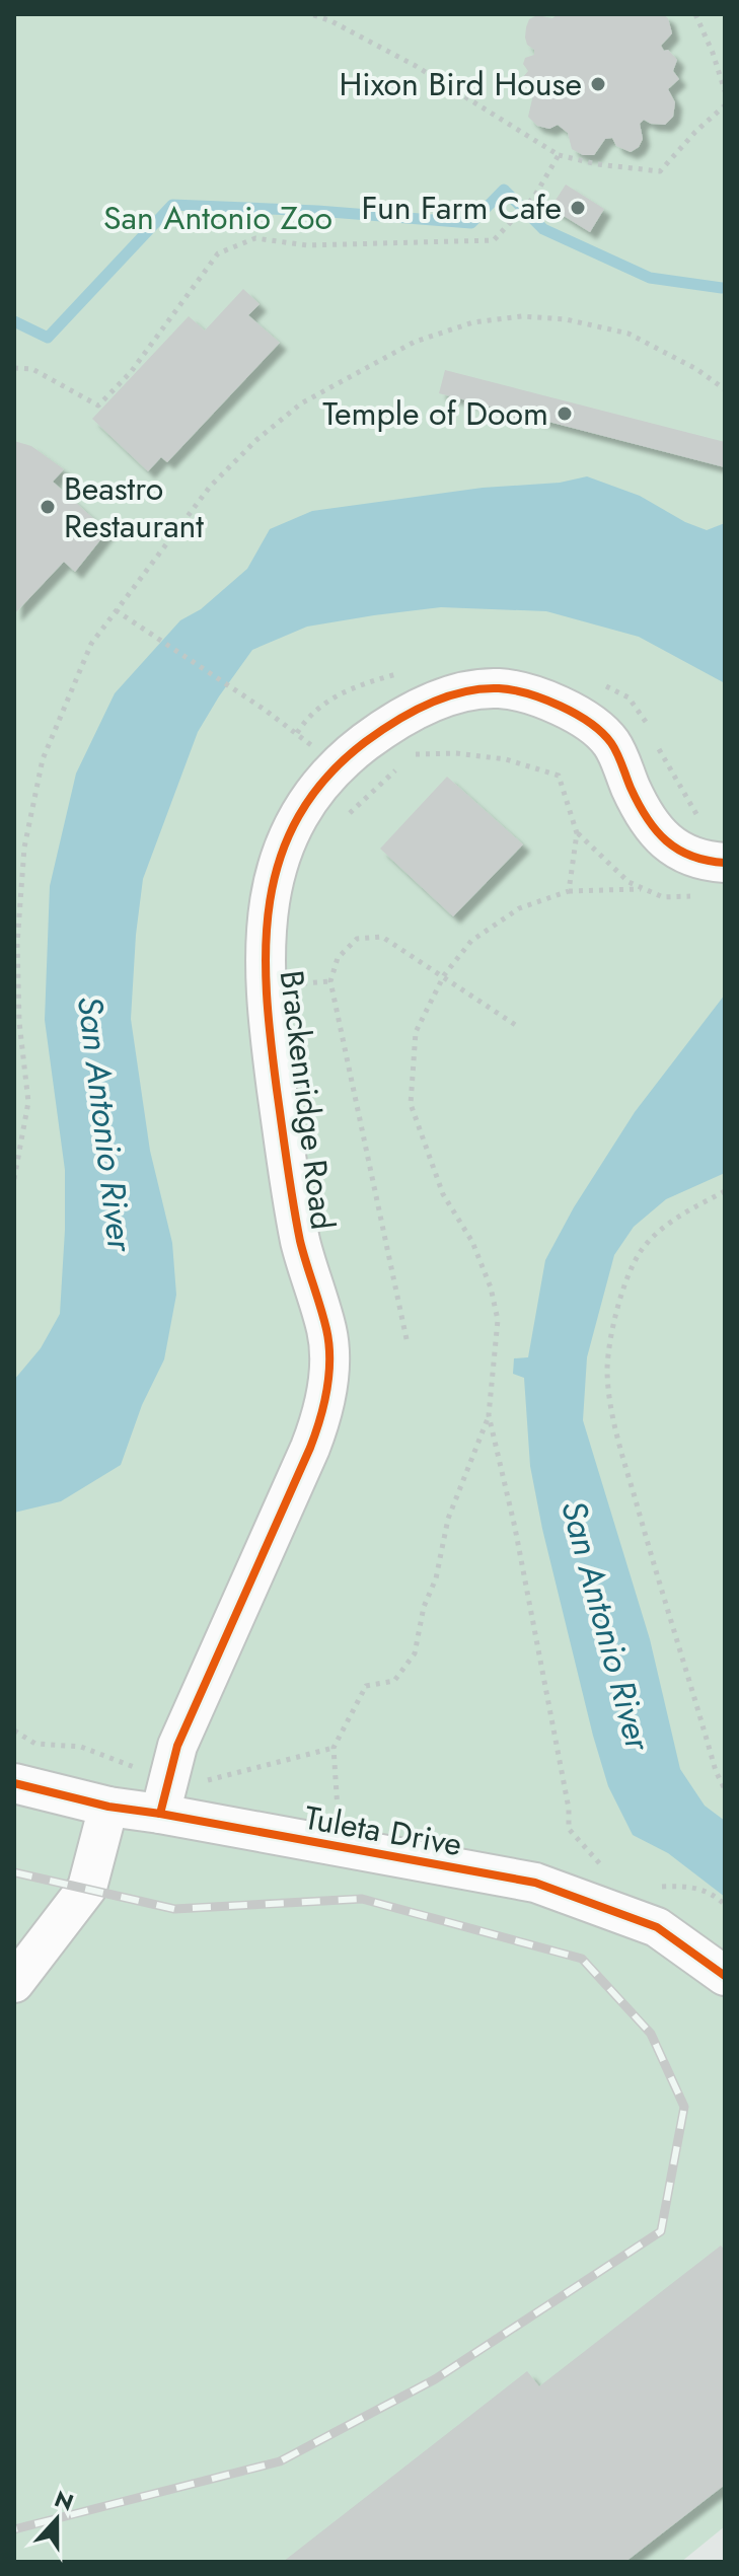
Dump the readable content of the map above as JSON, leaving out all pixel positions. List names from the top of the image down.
{
  "streets": {
    "street": ["Brackenridge Road", "Tuleta Drive"]
  },
  "crossings": [
    ["Brackenridge Road", "Tuleta Drive"]
  ],
  "water": ["San Antonio River"],
  "parks": ["San Antonio Zoo"],
  "places": [
    "Hixon Bird House",
    "Fun Farm Cafe",
    "Temple of Doom",
    "Beastro Restaurant"
  ],
  "north": "top"
}
